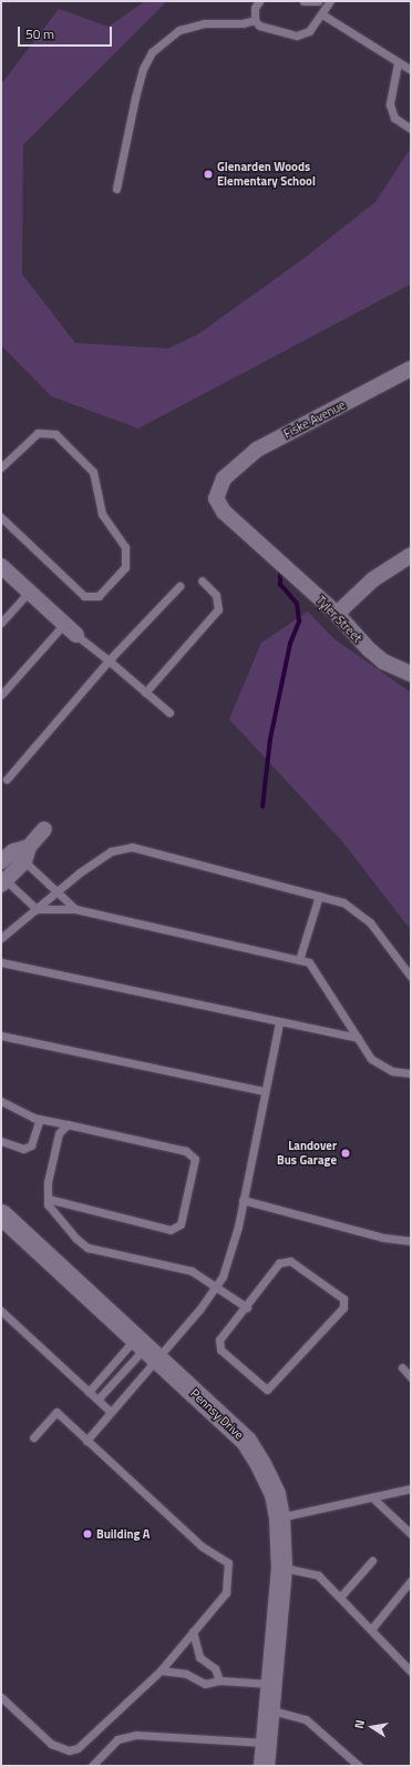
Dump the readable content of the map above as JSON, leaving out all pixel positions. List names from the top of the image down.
{
  "streets": {
    "main road": ["Pennsy Drive"],
    "street": ["Fiske Avenue", "Tyler Street"]
  },
  "crossings": [
    ["Fiske Avenue", "Tyler Street"]
  ],
  "places": ["Glenarden Woods Elementary School", "Landover Bus Garage", "Building A"],
  "scale_bar": "50 m",
  "north": "left"
}
